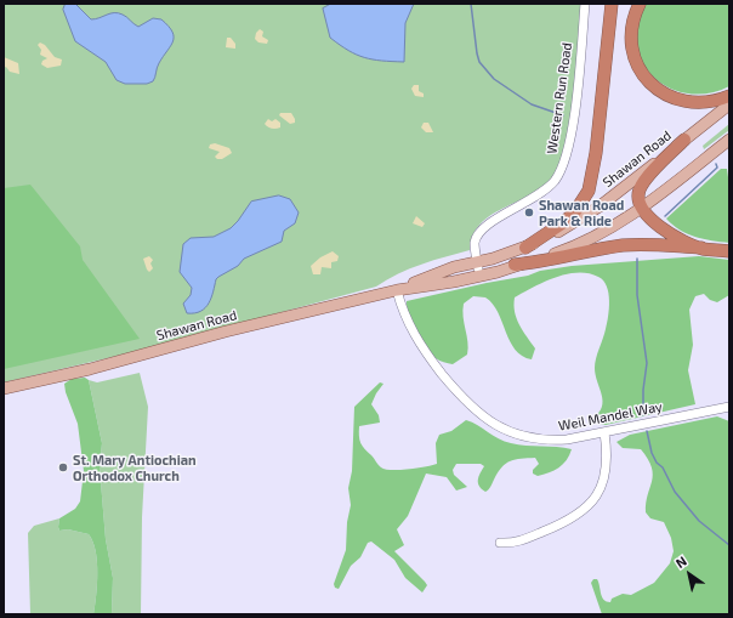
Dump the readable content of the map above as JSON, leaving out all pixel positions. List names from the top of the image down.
{
  "streets": {
    "main road": ["Shawan Road"],
    "street": ["Western Run Road", "Weil Mandel Way"]
  },
  "crossings": [
    ["Western Run Road", "Shawan Road"],
    ["Shawan Road", "Weil Mandel Way"]
  ],
  "places": ["Shawan Road Park & Ride", "St. Mary Antiochian Orthodox Church"],
  "north": "top left"
}
